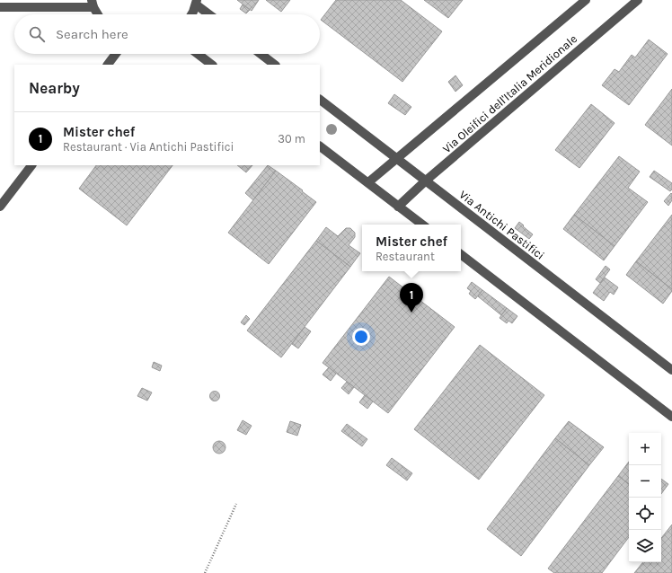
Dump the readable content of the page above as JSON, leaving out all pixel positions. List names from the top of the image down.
{
  "streets": {
    "street": ["Via Oleifici dell'Italia Meridionale", "Via Antichi Pastifici"]
  },
  "crossings": [
    ["Via Oleifici dell'Italia Meridionale", "Via Antichi Pastifici"]
  ],
  "page": {
    "search": "Search here",
    "heading": "Nearby",
    "list": [
      {
        "mark": "1",
        "name": "Mister chef",
        "note": "Restaurant · Via Antichi Pastifici",
        "value": "30 m"
      }
    ],
    "popup": ["Mister chef", "Restaurant"],
    "pins": "1",
    "map_buttons": ["+", "−"]
  }
}
